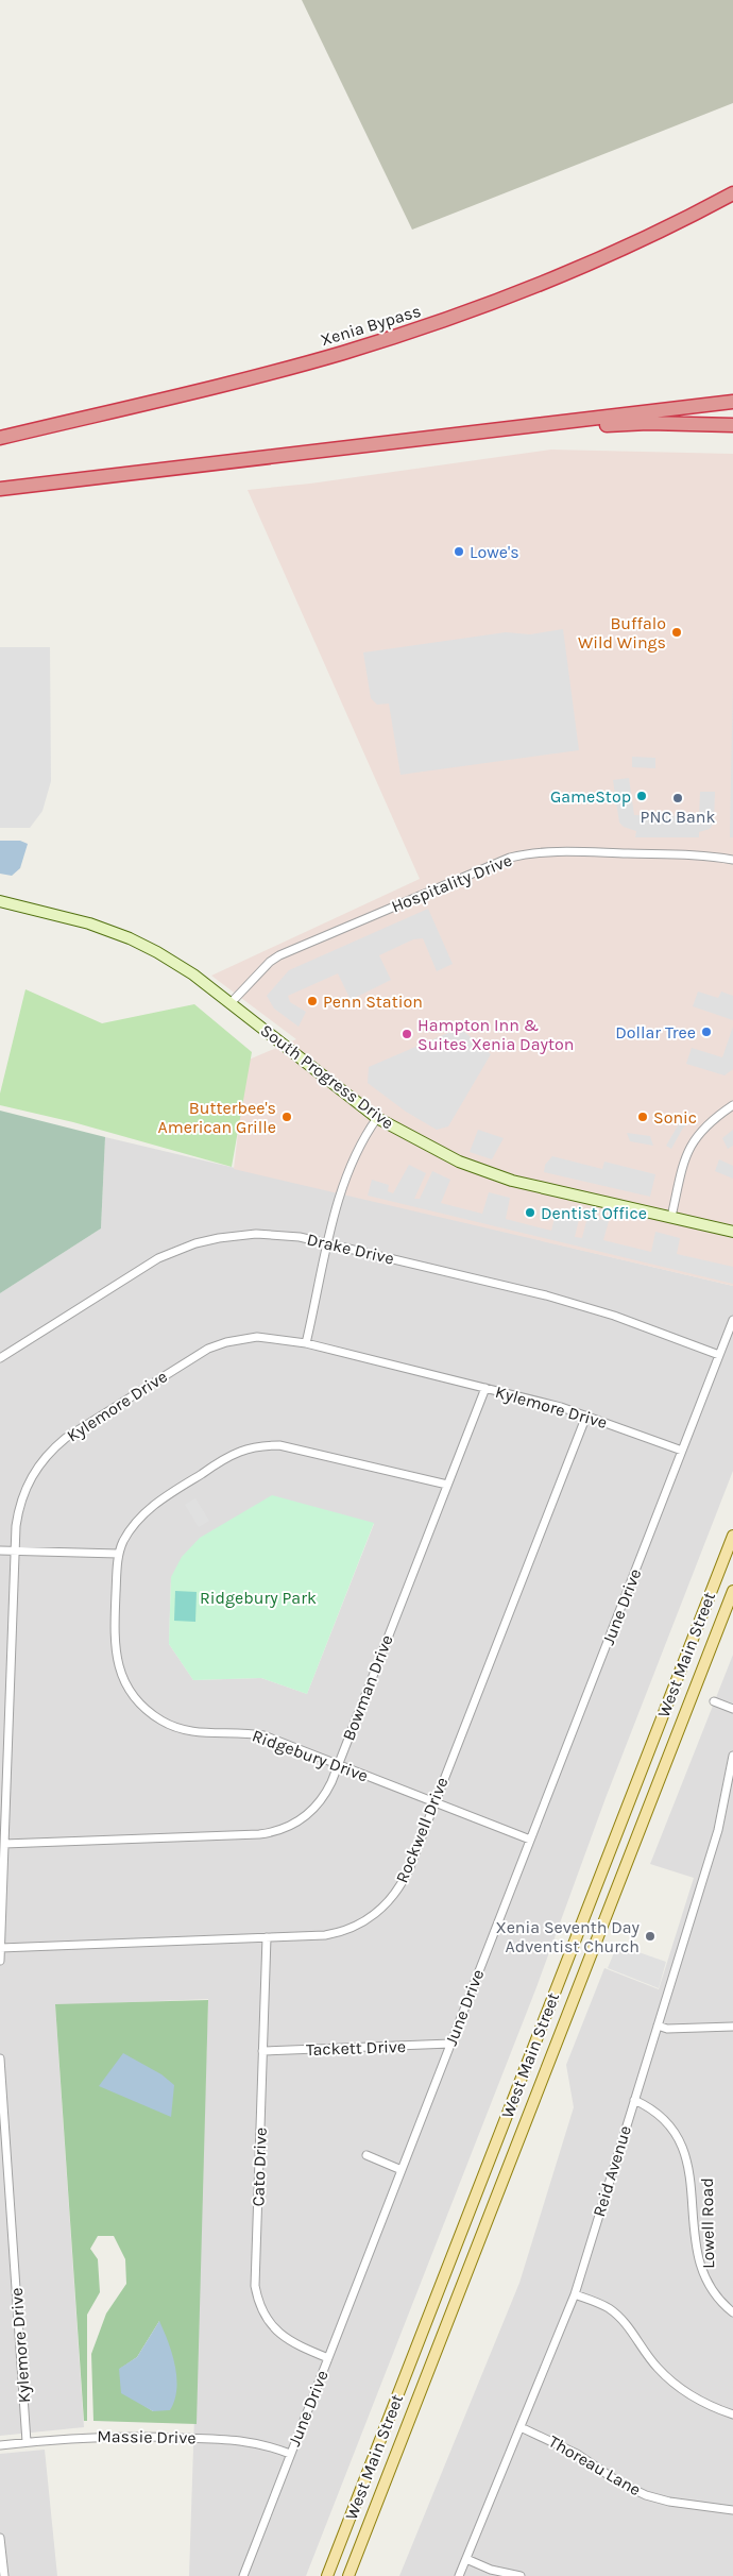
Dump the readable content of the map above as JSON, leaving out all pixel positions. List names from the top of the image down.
{
  "streets": {
    "highway": ["Xenia Bypass"],
    "main road": ["West Main Street"],
    "street": [
      "Hospitality Drive",
      "South Progress Drive",
      "Drake Drive",
      "Kylemore Drive",
      "June Drive",
      "Bowman Drive",
      "Ridgebury Drive",
      "Rockwell Drive",
      "Tackett Drive",
      "Cato Drive",
      "Reid Avenue",
      "Lowell Road",
      "Massie Drive",
      "Thoreau Lane"
    ]
  },
  "crossings": [
    ["Hospitality Drive", "South Progress Drive"],
    ["Drake Drive", "June Drive"],
    ["Kylemore Drive", "June Drive"],
    ["Kylemore Drive", "Bowman Drive"],
    ["Kylemore Drive", "Rockwell Drive"],
    ["Kylemore Drive", "Massie Drive"],
    ["June Drive", "Ridgebury Drive"],
    ["June Drive", "Tackett Drive"],
    ["June Drive", "Cato Drive"],
    ["June Drive", "Massie Drive"],
    ["Bowman Drive", "Ridgebury Drive"],
    ["Ridgebury Drive", "Rockwell Drive"],
    ["Rockwell Drive", "Cato Drive"],
    ["Tackett Drive", "Cato Drive"],
    ["Reid Avenue", "Thoreau Lane"]
  ],
  "parks": ["Ridgebury Park"],
  "places": [
    "Lowe's",
    "Buffalo Wild Wings",
    "GameStop",
    "PNC Bank",
    "Penn Station",
    "Dollar Tree",
    "Hampton Inn & Suites Xenia Dayton",
    "Butterbee's American Grille",
    "Sonic",
    "Dentist Office",
    "Xenia Seventh Day Adventist Church"
  ]
}
